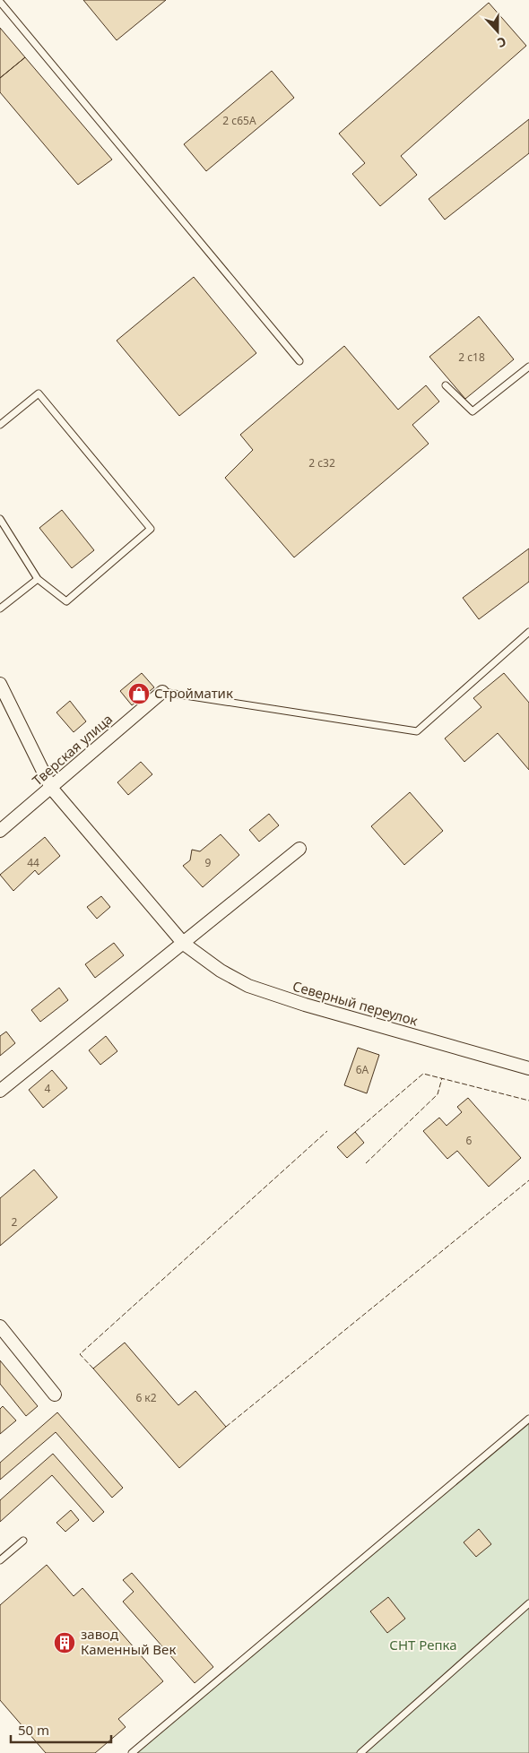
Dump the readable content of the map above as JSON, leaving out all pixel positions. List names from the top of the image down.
{
  "streets": {
    "street": ["Тверская улица", "Северный переулок"]
  },
  "crossings": [
    ["Тверская улица", "Северный переулок"]
  ],
  "parks": ["СНТ Репка"],
  "places": {
    "shop": ["Стройматик"],
    "building": ["завод Каменный Век"]
  },
  "house_numbers": [
    "2 с65А",
    "2 с18",
    "2 с32",
    "44",
    "9",
    "6А",
    "4",
    "6",
    "2",
    "6 к2"
  ],
  "scale_bar": "50 m",
  "north": "bottom"
}
